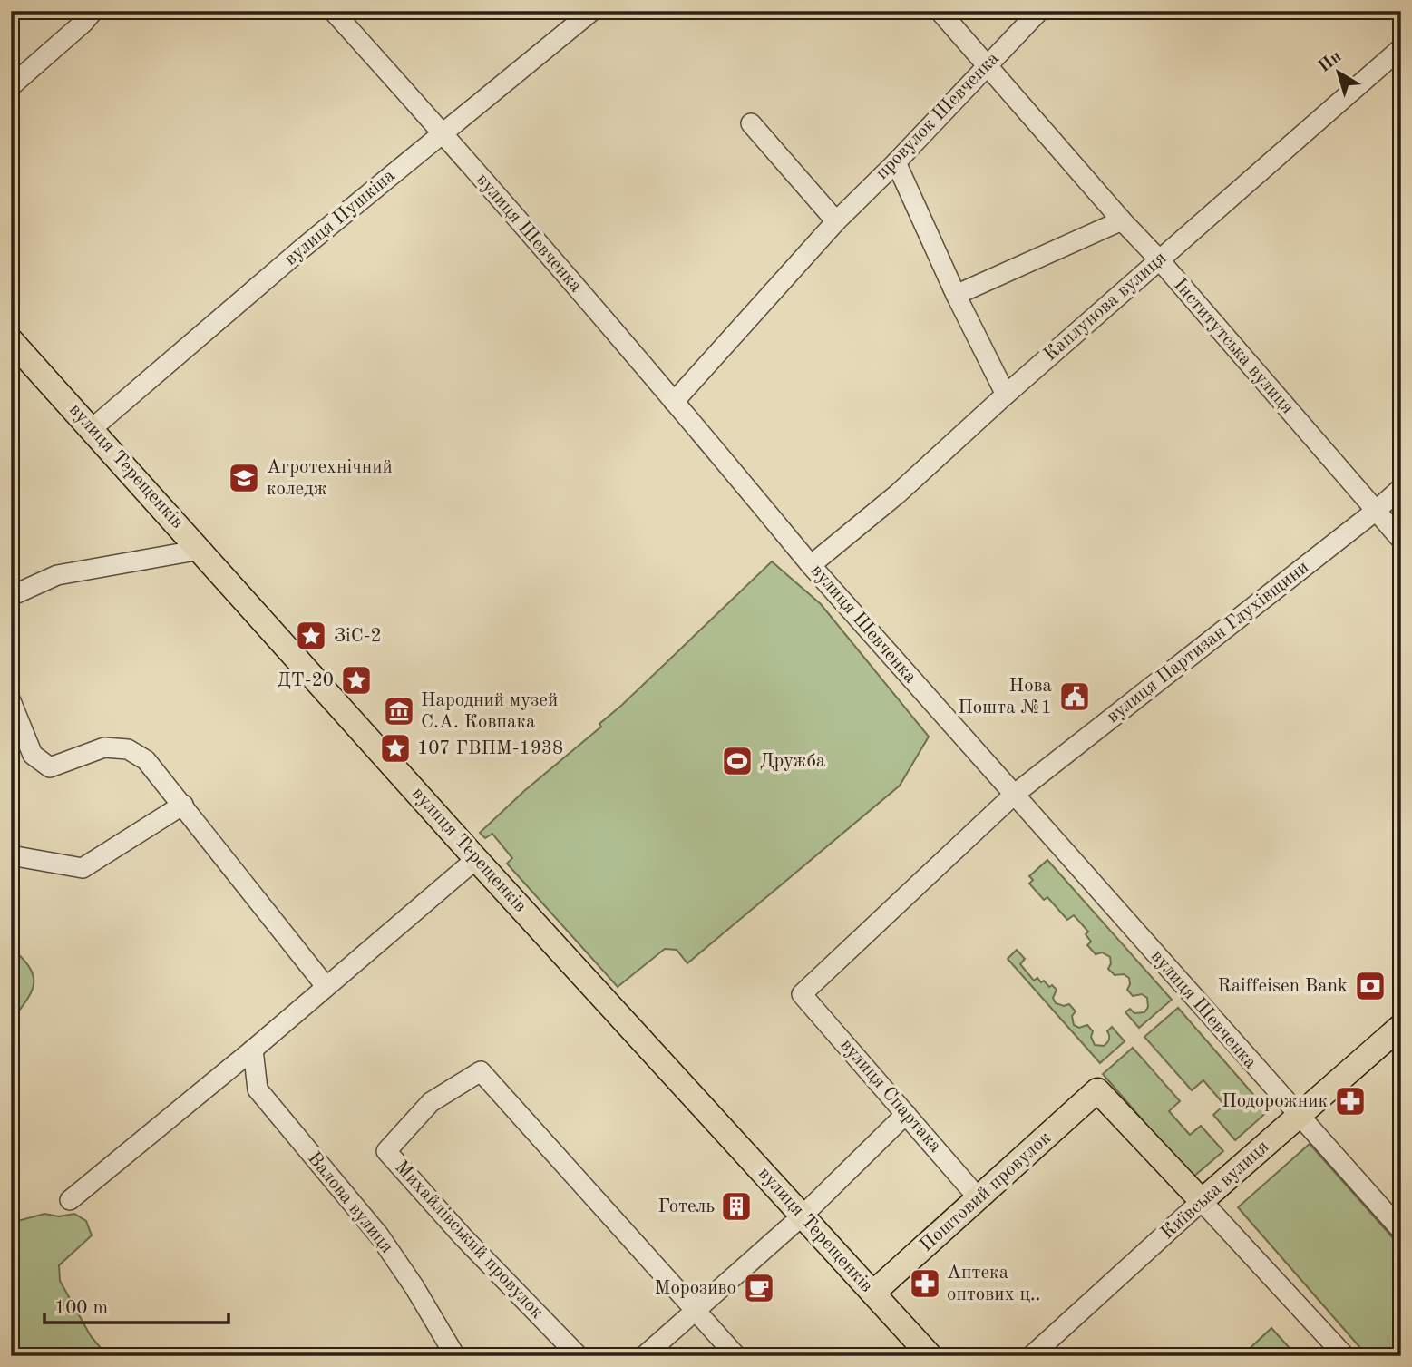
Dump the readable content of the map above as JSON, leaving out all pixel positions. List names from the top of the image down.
{
  "streets": {
    "main road": ["вулиця Терещенків", "Київська вулиця", "Поштовий провулок"],
    "street": [
      "провулок Шевченка",
      "вулиця Пушкіна",
      "вулиця Шевченка",
      "Каплунова вулиця",
      "Інститутська вулиця",
      "вулиця Партизан Глухівщини",
      "вулиця Спартака",
      "Валова вулиця",
      "Михайлівський провулок"
    ]
  },
  "crossings": [
    ["провулок Шевченка", "вулиця Шевченка"],
    ["провулок Шевченка", "Інститутська вулиця"],
    ["вулиця Пушкіна", "вулиця Шевченка"],
    ["вулиця Пушкіна", "вулиця Терещенків"],
    ["вулиця Шевченка", "Каплунова вулиця"],
    ["вулиця Шевченка", "вулиця Партизан Глухівщини"],
    ["вулиця Шевченка", "Київська вулиця"],
    ["Каплунова вулиця", "Інститутська вулиця"],
    ["Інститутська вулиця", "вулиця Партизан Глухівщини"],
    ["вулиця Терещенків", "Поштовий провулок"],
    ["вулиця Партизан Глухівщини", "вулиця Спартака"],
    ["вулиця Спартака", "Поштовий провулок"],
    ["Київська вулиця", "Поштовий провулок"]
  ],
  "places": {
    "school or university": ["Агротехнічний коледж"],
    "place": ["ЗіС-2", "ДТ-20", "107 ГВПМ-1938"],
    "public building": ["Нова Пошта №1"],
    "museum": ["Народний музей С.А. Ковпака"],
    "sports": ["Дружба"],
    "bank": ["Raiffeisen Bank"],
    "pharmacy": ["Подорожник", "Аптека оптових ц‥"],
    "building": ["Готель"],
    "cafe": ["Морозиво"]
  },
  "scale_bar": "100 m",
  "north": "top left"
}
